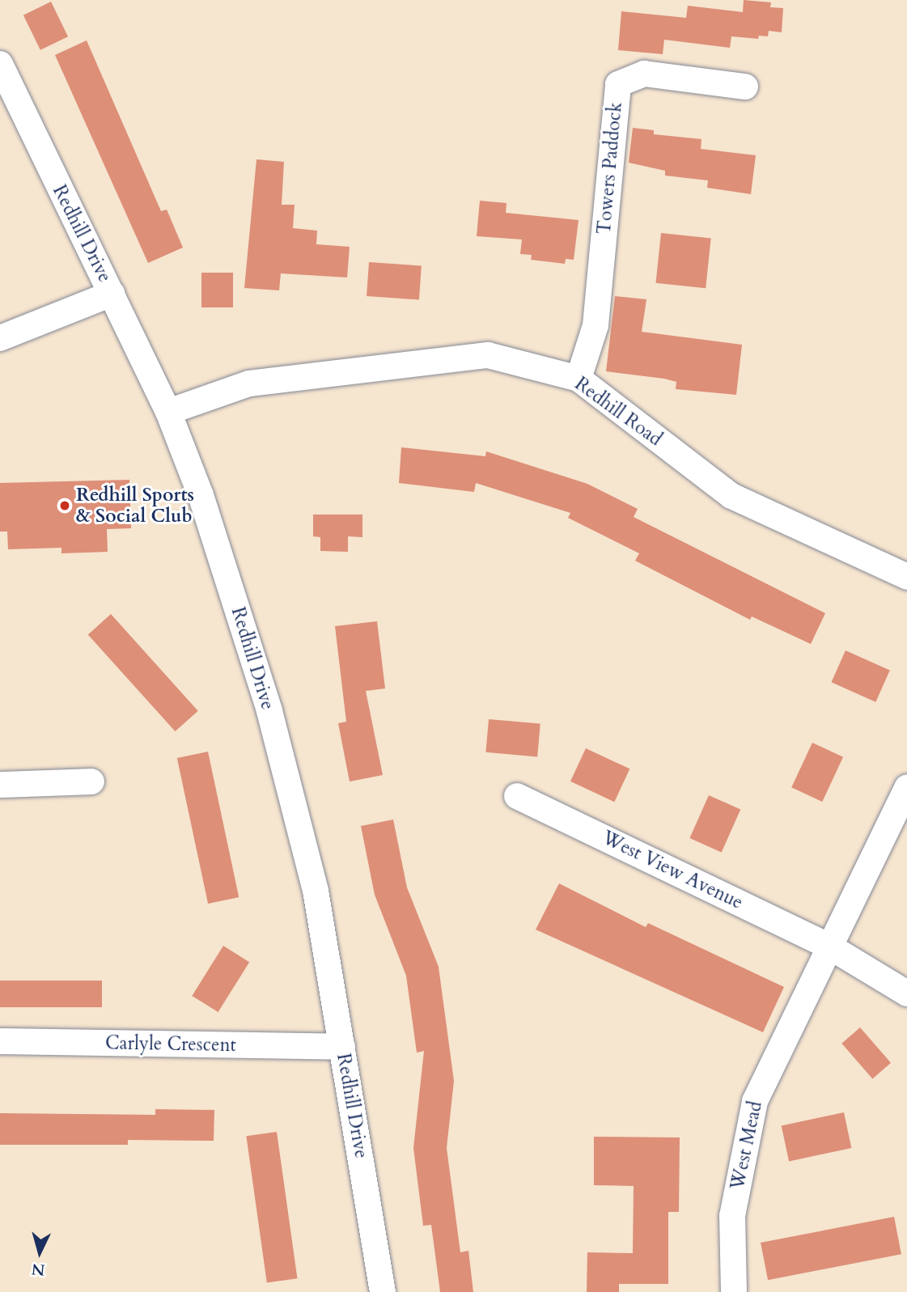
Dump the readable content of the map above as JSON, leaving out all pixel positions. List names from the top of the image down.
{
  "streets": {
    "street": [
      "Towers Paddock",
      "Redhill Drive",
      "Redhill Road",
      "West View Avenue",
      "Carlyle Crescent",
      "West Mead"
    ]
  },
  "crossings": [
    ["Towers Paddock", "Redhill Road"],
    ["Redhill Drive", "Redhill Road"],
    ["Redhill Drive", "Carlyle Crescent"],
    ["West View Avenue", "West Mead"]
  ],
  "places": ["Redhill Sports & Social Club"],
  "north": "bottom"
}
